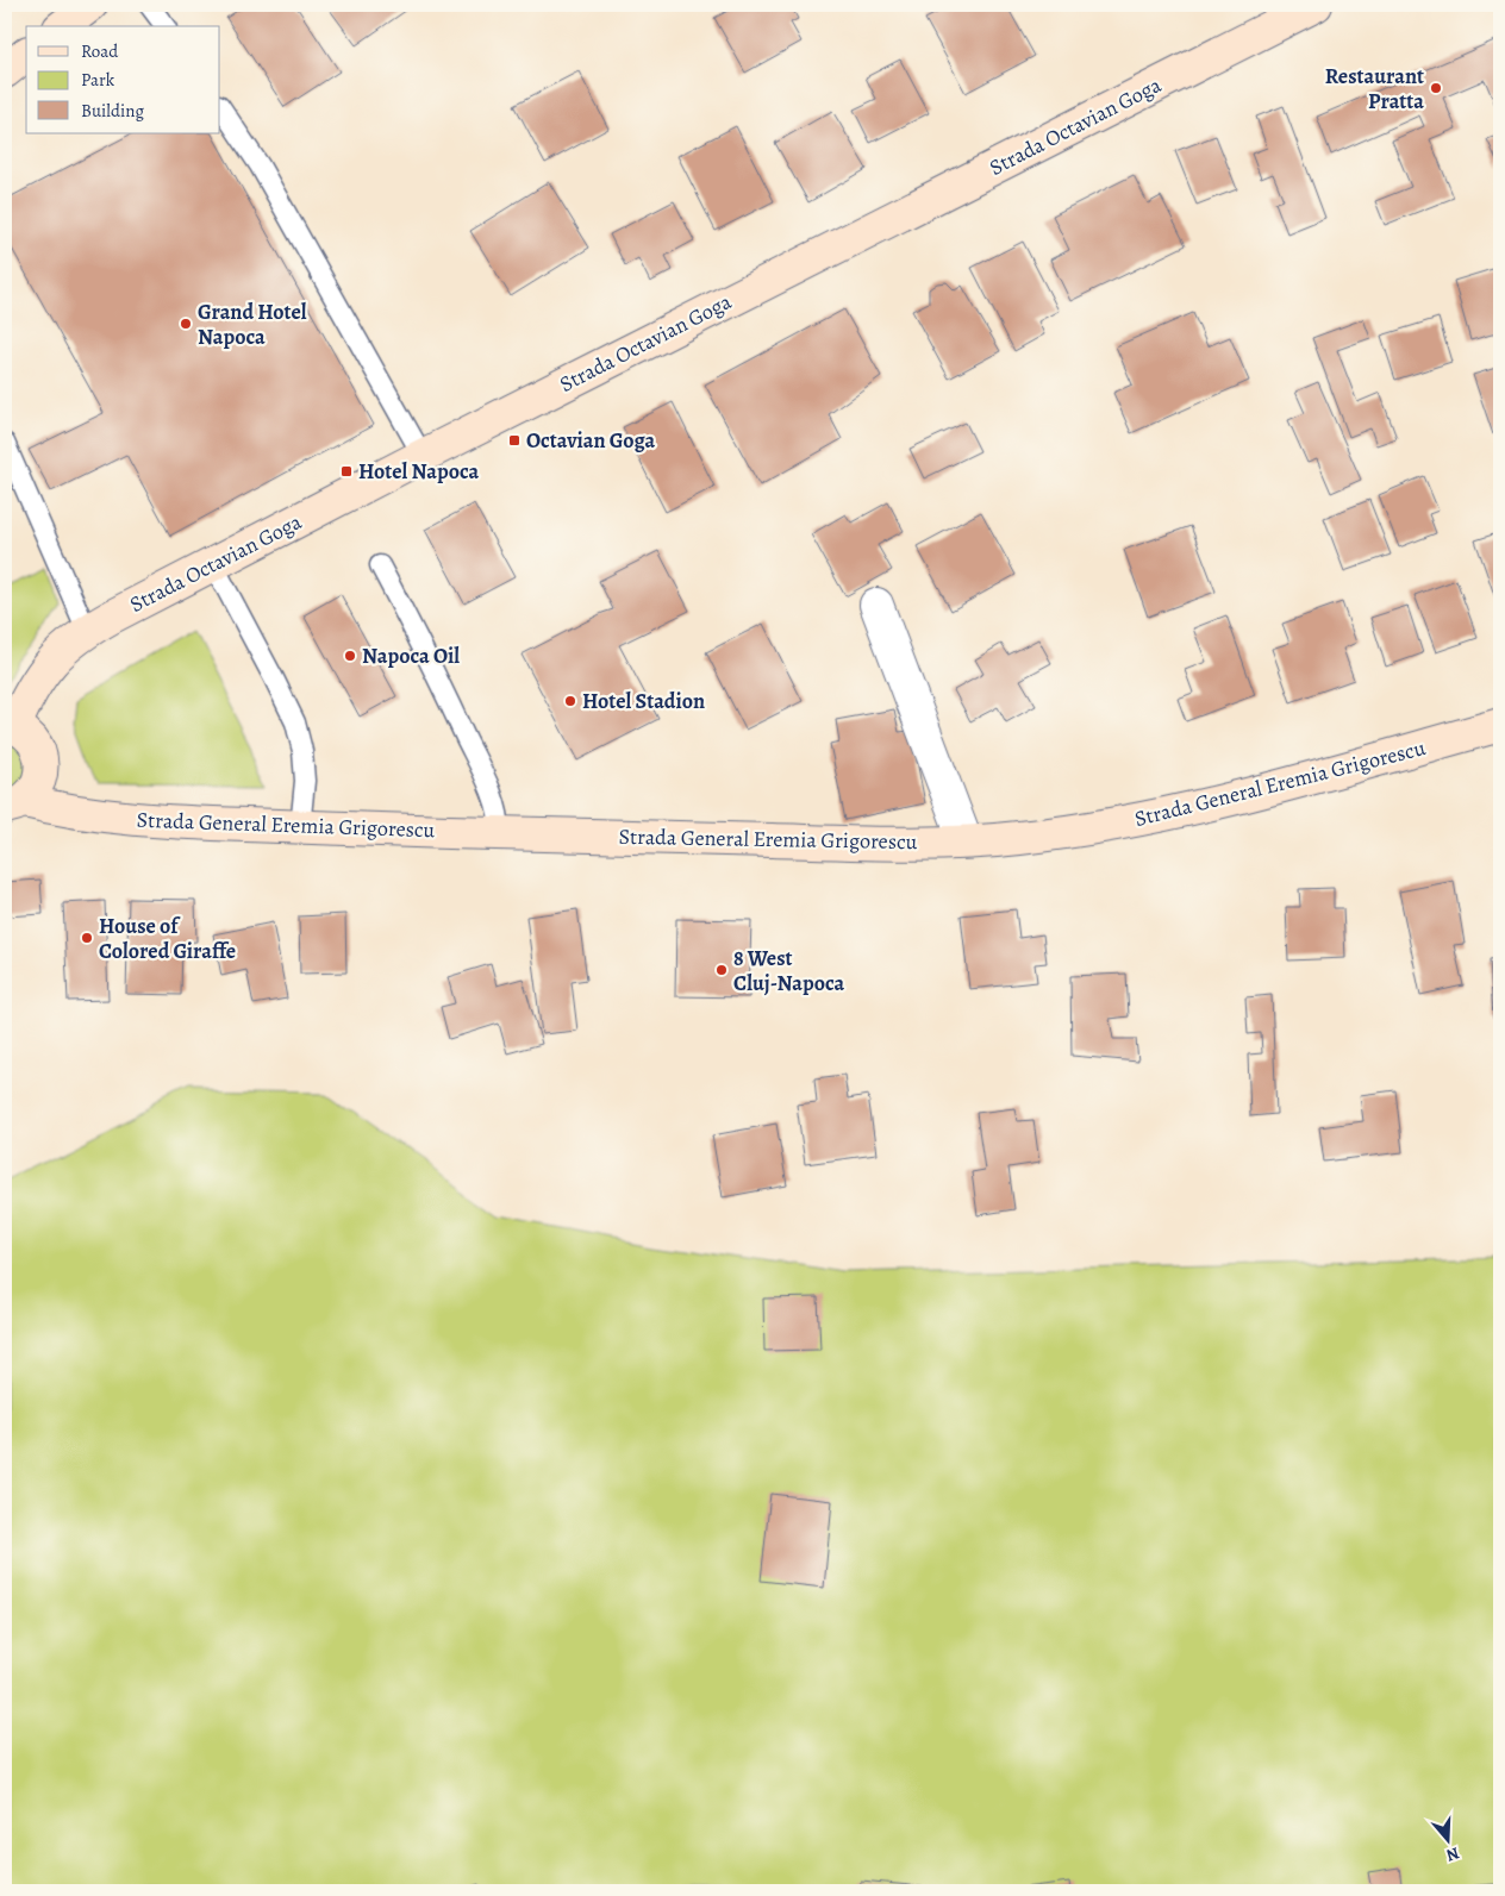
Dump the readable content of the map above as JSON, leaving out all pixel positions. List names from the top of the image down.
{
  "streets": {
    "main road": ["Strada Octavian Goga", "Strada General Eremia Grigorescu"]
  },
  "places": {
    "other": [
      "Restaurant Pratta",
      "Grand Hotel Napoca",
      "Napoca Oil",
      "Hotel Stadion",
      "House of Colored Giraffe",
      "8 West Cluj-Napoca"
    ],
    "transit": ["Octavian Goga", "Hotel Napoca"]
  },
  "legend": ["Road", "Park", "Building"],
  "north": "bottom"
}
